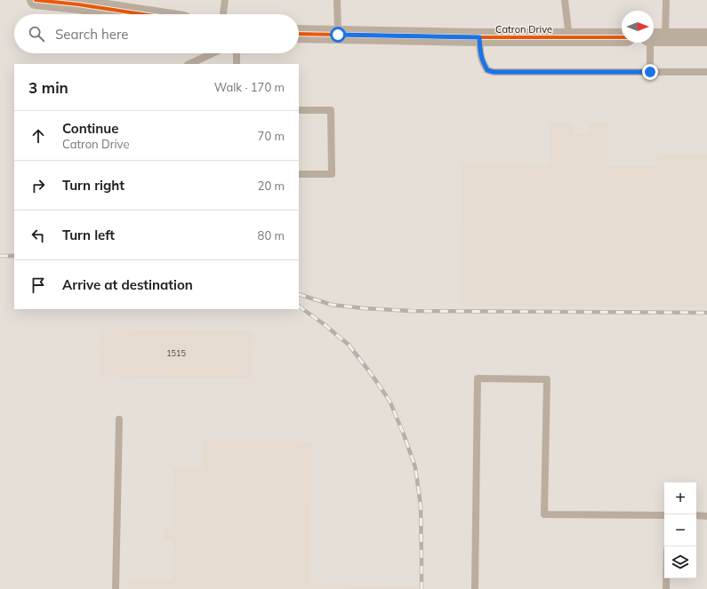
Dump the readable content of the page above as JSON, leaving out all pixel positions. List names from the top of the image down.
{
  "streets": {
    "street": ["Catron Drive"]
  },
  "house_numbers": ["1515"],
  "north": "right",
  "page": {
    "search": "Search here",
    "heading": ["3 min", "Walk · 170 m"],
    "list": [
      ["Continue", "Catron Drive", "70 m"],
      ["Turn right", "20 m"],
      ["Turn left", "80 m"],
      "Arrive at destination"
    ],
    "map_buttons": ["+", "−"]
  }
}
